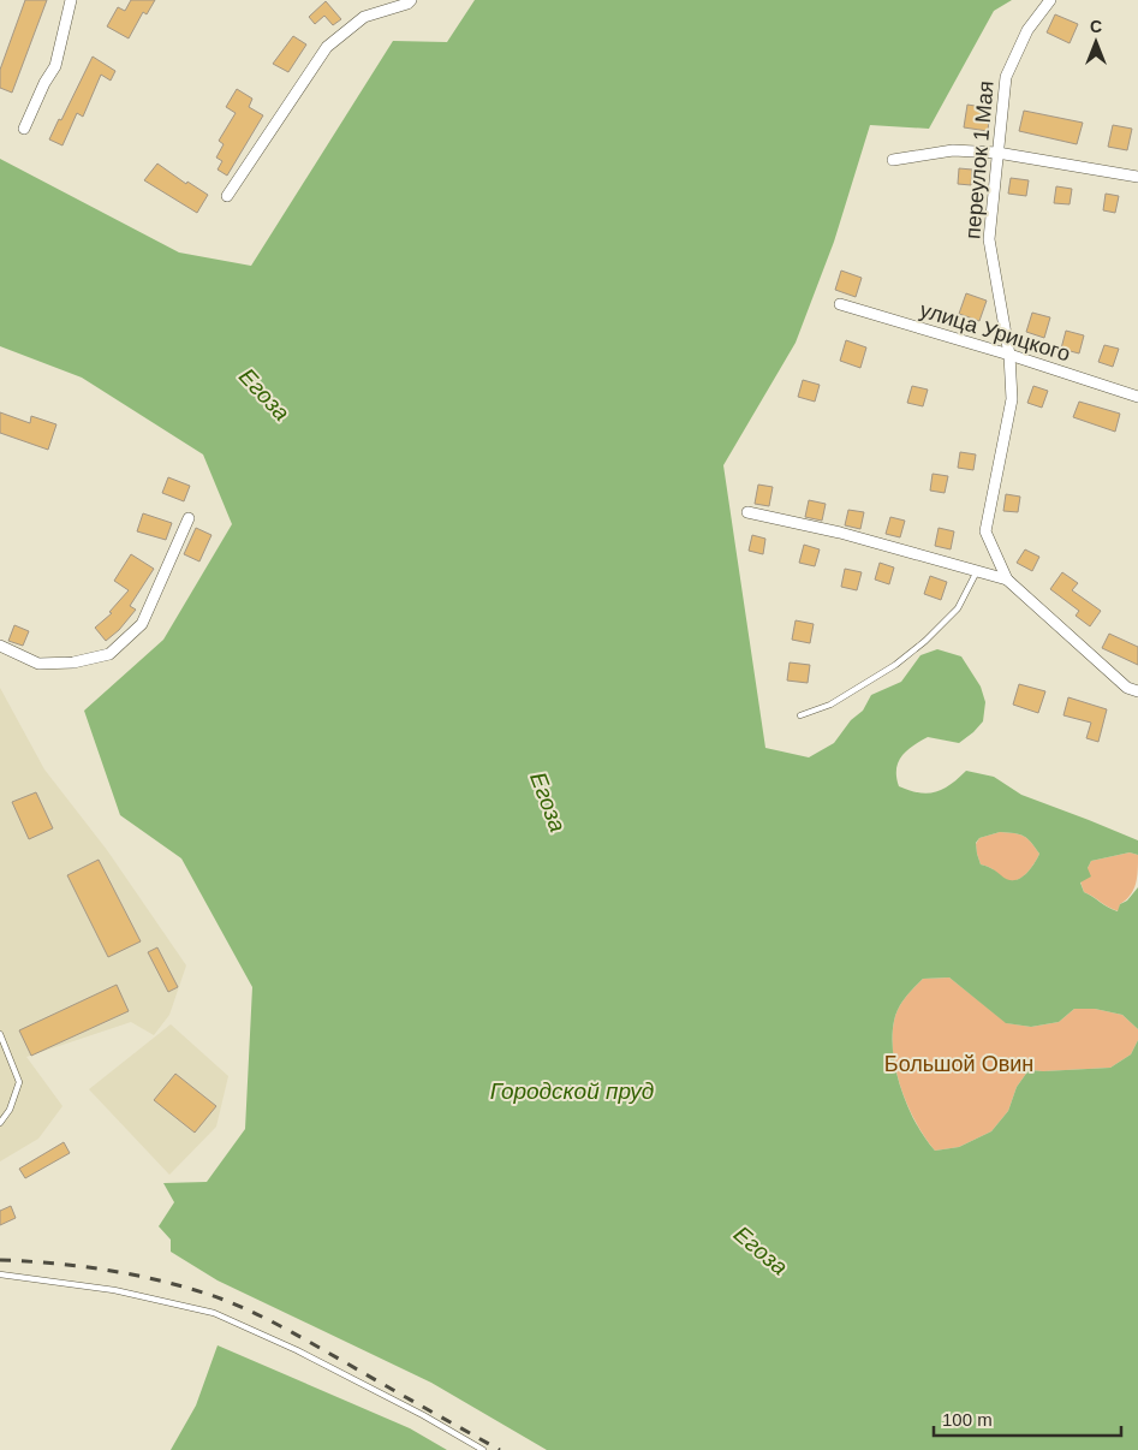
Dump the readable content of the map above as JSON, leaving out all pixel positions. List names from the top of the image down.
{
  "streets": {
    "street": ["переулок 1 Мая", "улица Урицкого"]
  },
  "crossings": [
    ["переулок 1 Мая", "улица Урицкого"]
  ],
  "water": ["Егоза", "Городской пруд"],
  "parks": ["Большой Овин"],
  "scale_bar": "100 m",
  "north": "top"
}
